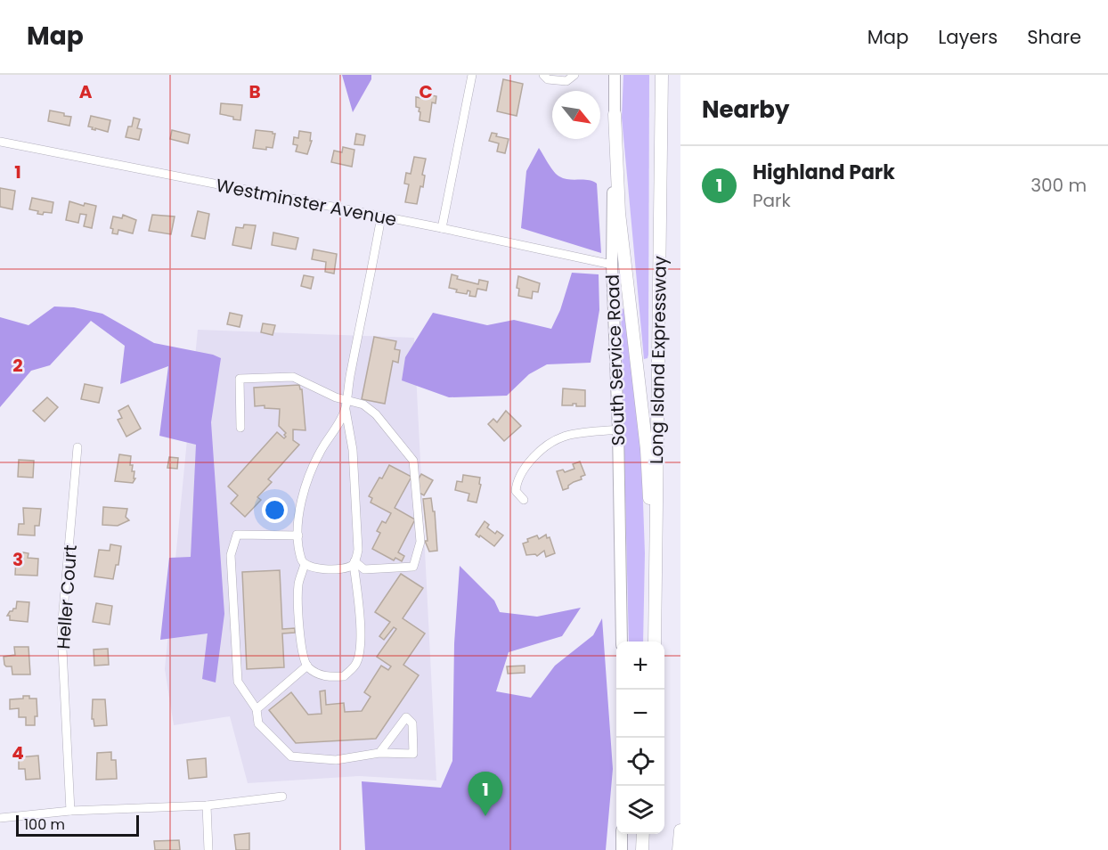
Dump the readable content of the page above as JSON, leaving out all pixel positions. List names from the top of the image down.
{
  "streets": {
    "highway": ["Long Island Expressway"],
    "main road": ["South Service Road"],
    "street": ["Westminster Avenue", "Heller Court"]
  },
  "crossings": [
    ["Westminster Avenue", "South Service Road"]
  ],
  "scale_bar": "100 m",
  "north": "bottom right",
  "page": {
    "header": "Map",
    "nav": ["Map", "Layers", "Share"],
    "heading": "Nearby",
    "list": [
      {
        "mark": "1",
        "name": "Highland Park",
        "note": "Park",
        "value": "300 m"
      }
    ],
    "map_buttons": ["+", "−"],
    "pins": "1",
    "scale": "100 m"
  },
  "grid": {
    "columns": ["A", "B", "C"],
    "rows": [
      "1",
      "2",
      "3",
      "4"
    ]
  }
}
